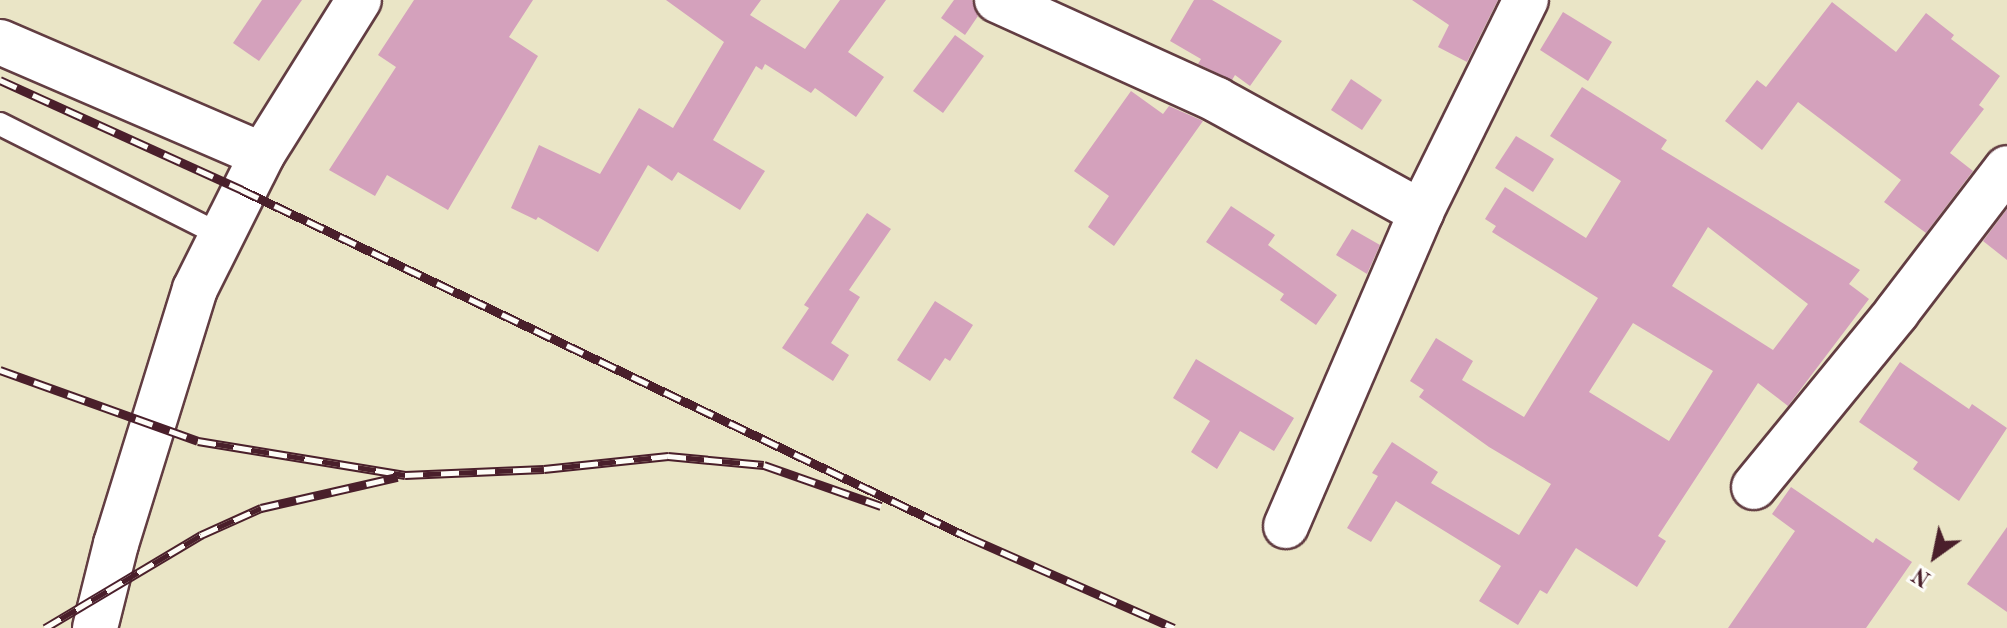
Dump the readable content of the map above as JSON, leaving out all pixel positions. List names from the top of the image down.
{
  "north": "bottom left"
}
